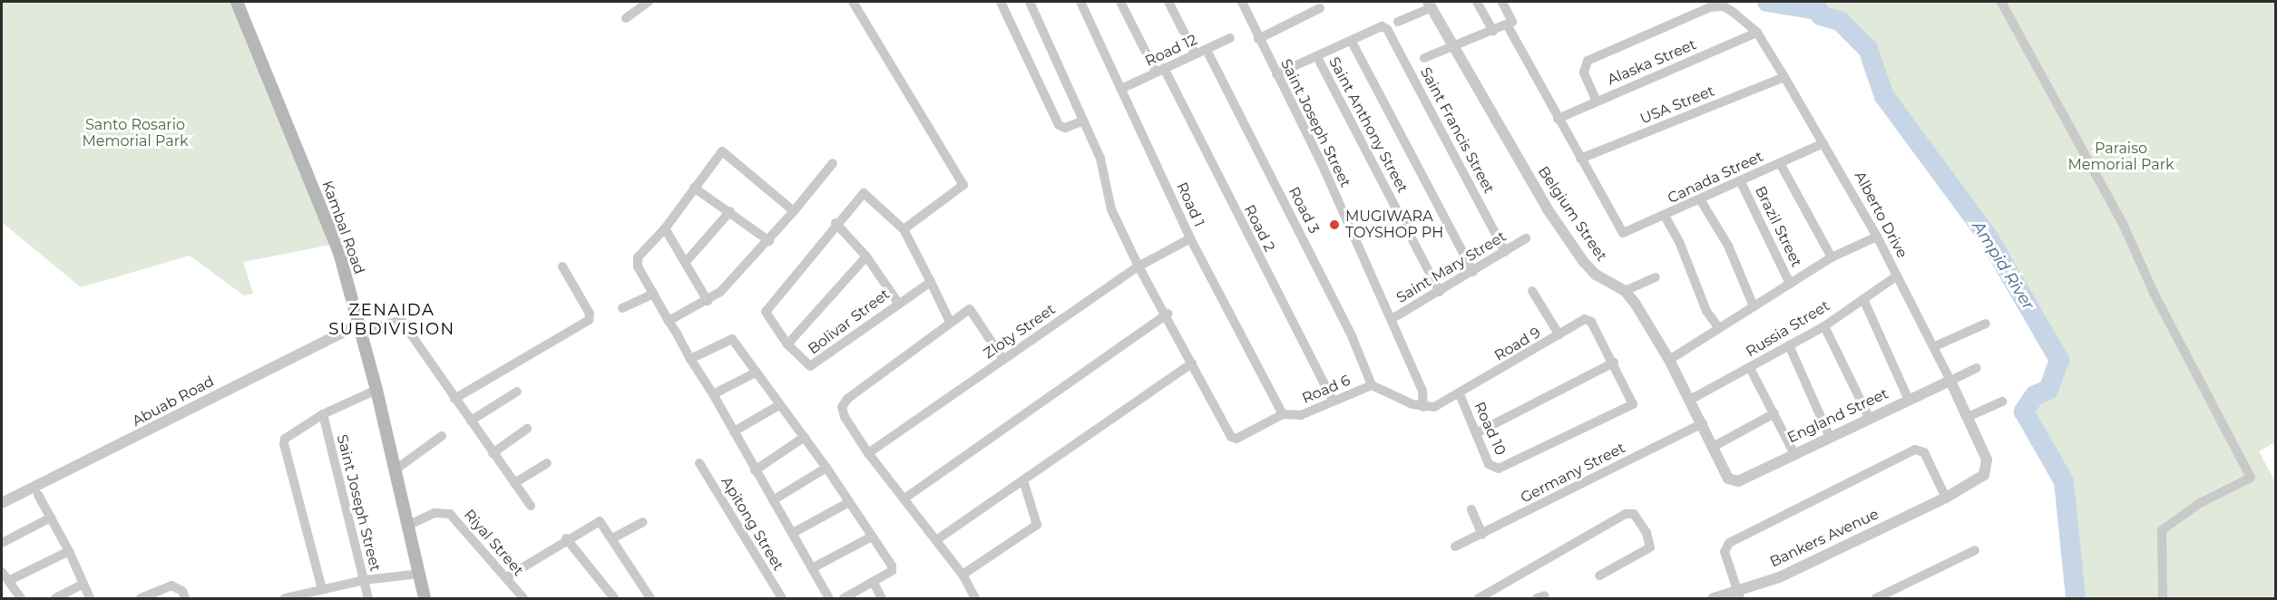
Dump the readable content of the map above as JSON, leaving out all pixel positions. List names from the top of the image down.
{
  "streets": {
    "main road": ["Kambal Road"],
    "street": [
      "Road 12",
      "Alaska Street",
      "USA Street",
      "Saint Joseph Street",
      "Saint Anthony Street",
      "Saint Francis Street",
      "Canada Street",
      "Road 1",
      "Road 3",
      "Belgium Street",
      "Alberto Drive",
      "Brazil Street",
      "Road 2",
      "Saint Mary Street",
      "Bolivar Street",
      "Russia Street",
      "Zloty Street",
      "Road 9",
      "Road 6",
      "Abuab Road",
      "England Street",
      "Road 10",
      "Germany Street",
      "Apitong Street",
      "Bankers Avenue",
      "Riyal Street"
    ]
  },
  "crossings": [
    ["Road 12", "Road 1"],
    ["Road 12", "Road 3"],
    ["Road 12", "Road 2"],
    ["Alaska Street", "Alberto Drive"],
    ["USA Street", "Canada Street"],
    ["USA Street", "Alberto Drive"],
    ["Saint Joseph Street", "Saint Mary Street"],
    ["Saint Joseph Street", "Road 6"],
    ["Saint Anthony Street", "Saint Mary Street"],
    ["Saint Francis Street", "Saint Mary Street"],
    ["Canada Street", "Alberto Drive"],
    ["Canada Street", "Brazil Street"],
    ["Road 1", "Zloty Street"],
    ["Road 1", "Road 6"],
    ["Road 3", "Road 6"],
    ["Belgium Street", "Russia Street"],
    ["Belgium Street", "England Street"],
    ["Belgium Street", "Germany Street"],
    ["Alberto Drive", "Russia Street"],
    ["Alberto Drive", "England Street"],
    ["Alberto Drive", "Bankers Avenue"],
    ["Kambal Road", "Abuab Road"],
    ["Kambal Road", "Riyal Street"],
    ["Road 2", "Road 6"],
    ["Road 9", "Road 10"]
  ],
  "districts": ["ZENAIDA SUBDIVISION"],
  "water": ["Ampid River"],
  "parks": ["Santo Rosario Memorial Park", "Paraiso Memorial Park"],
  "places": ["MUGIWARA TOYSHOP PH"]
}
